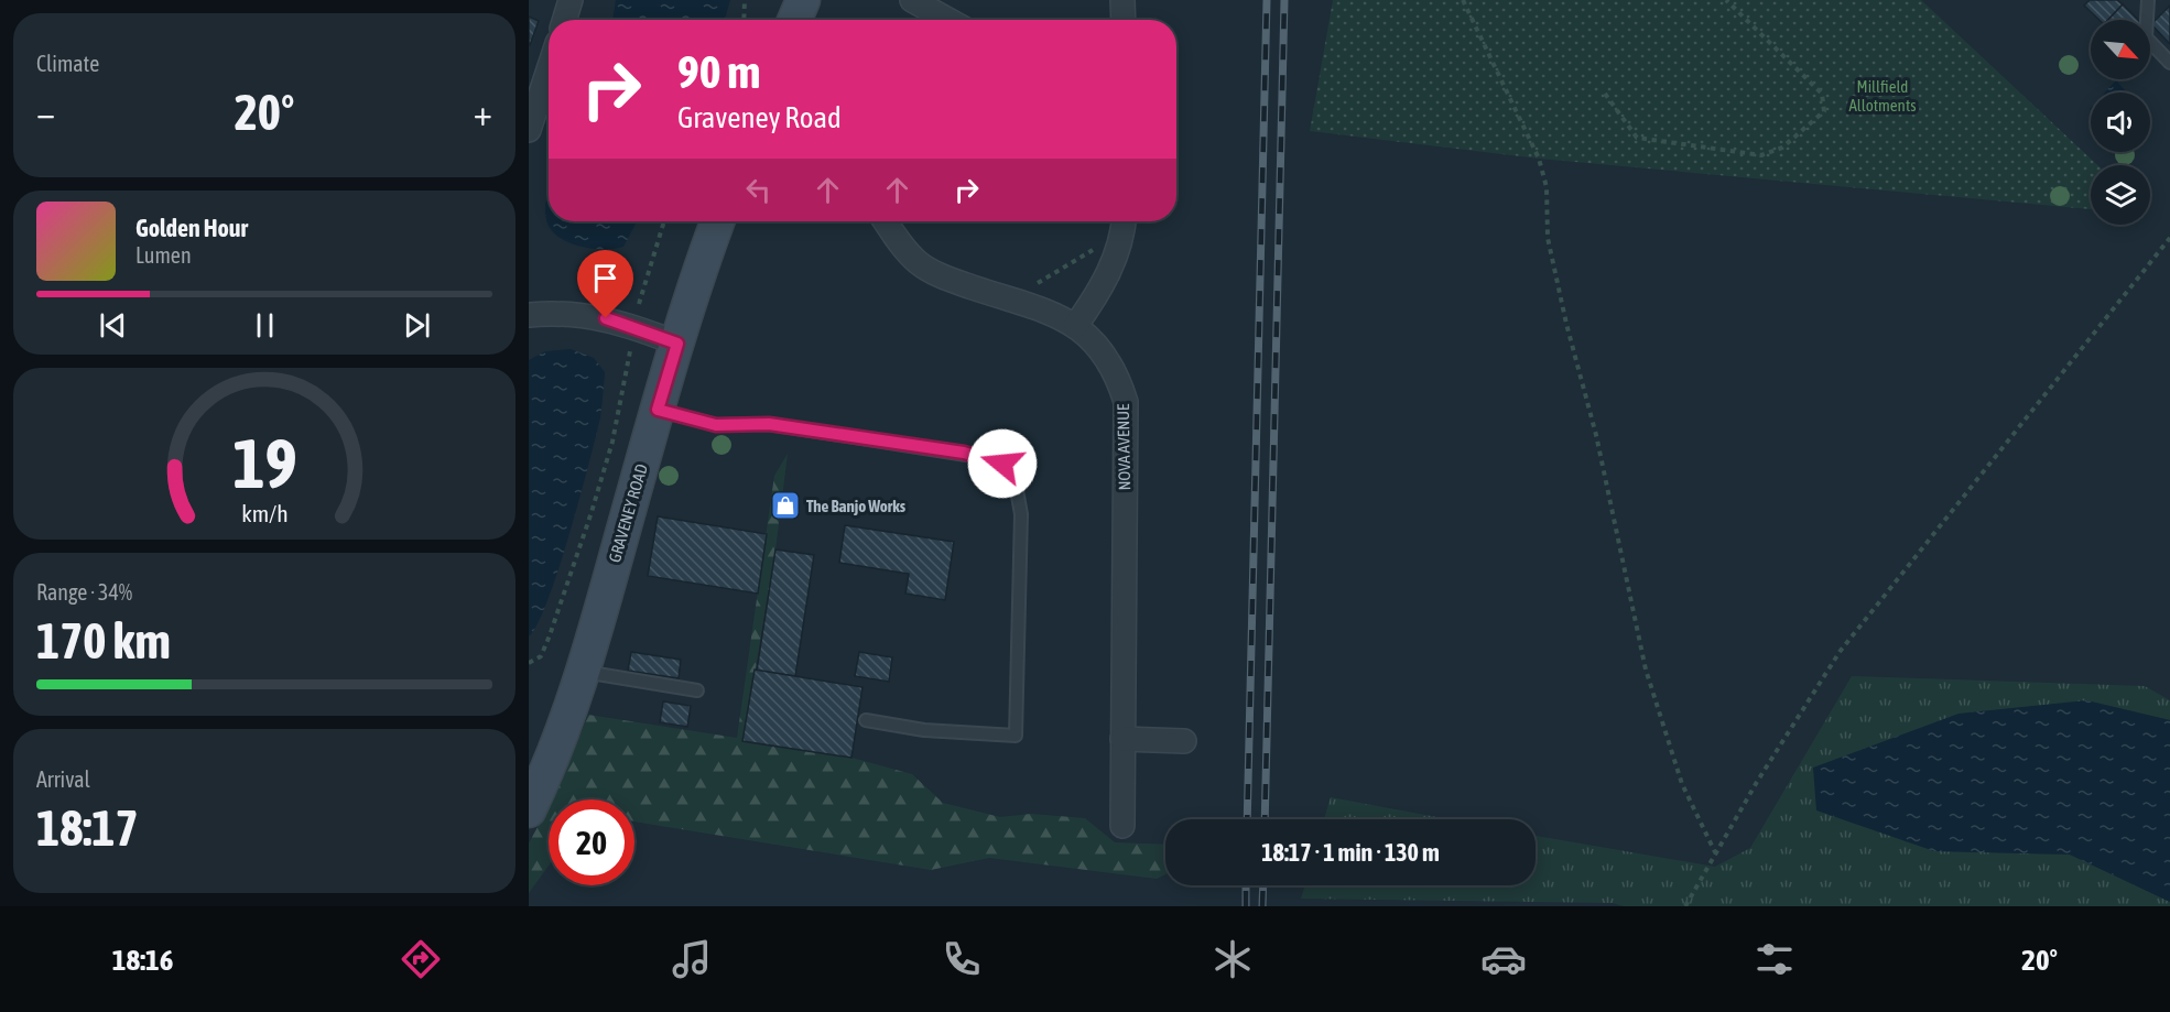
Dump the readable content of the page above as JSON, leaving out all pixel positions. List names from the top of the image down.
{
  "streets": {
    "street": ["NOVA AVENUE", "GRAVENEY ROAD"]
  },
  "parks": ["Millfield Allotments"],
  "places": {
    "shop": ["The Banjo Works"]
  },
  "north": "bottom right",
  "page": {
    "tile": [
      "Climate",
      ["Range · 34%", "170 km"],
      ["Arrival", "18:17"]
    ],
    "turn": ["90 m", "Graveney Road"],
    "heat": ["−", "20°", "+"],
    "song": ["Golden Hour", "Lumen"],
    "limit": "20",
    "trip": "18:17 · 1 min · 130 m",
    "tabs": ["18:16", "20°"],
    "gauge": ["19", "km/h"]
  }
}
